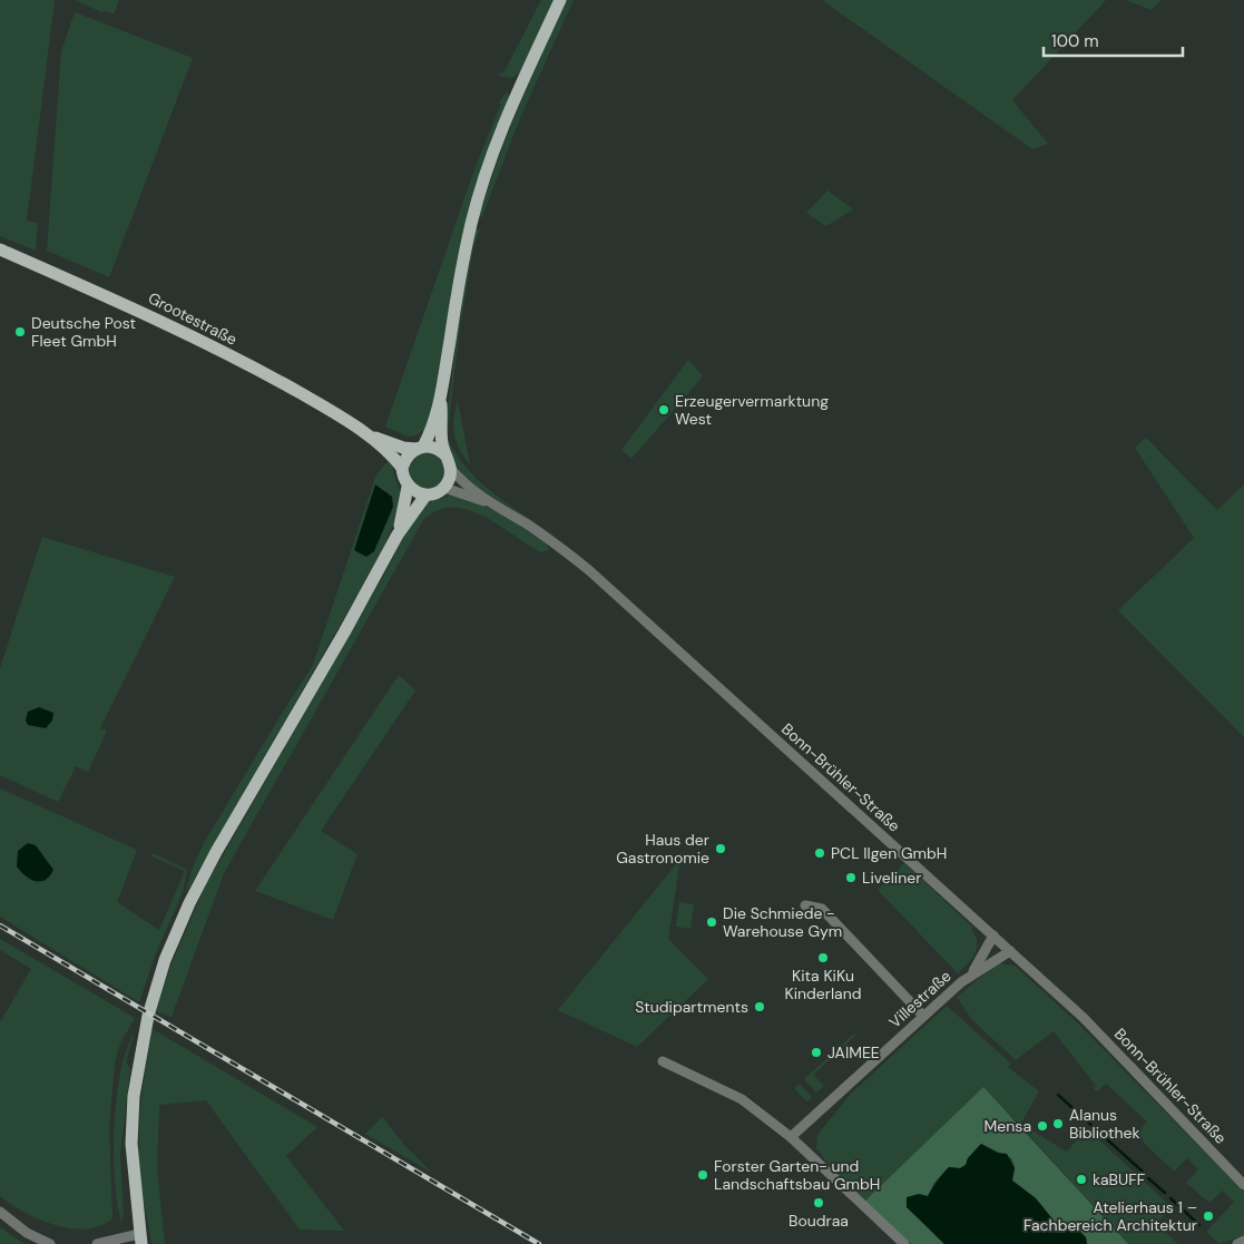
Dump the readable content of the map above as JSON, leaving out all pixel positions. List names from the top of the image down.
{
  "streets": {
    "main road": ["Grootestraße"],
    "street": ["Bonn-Brühler-Straße", "Villestraße"]
  },
  "crossings": [
    ["Grootestraße", "Bonn-Brühler-Straße"],
    ["Bonn-Brühler-Straße", "Villestraße"]
  ],
  "places": [
    "Deutsche Post Fleet GmbH",
    "Erzeugervermarktung West",
    "Haus der Gastronomie",
    "PCL Ilgen GmbH",
    "Liveliner",
    "Die Schmiede - Warehouse Gym",
    "Kita KiKu Kinderland",
    "Studipartments",
    "JAIMEE",
    "Alanus Bibliothek",
    "Mensa",
    "Forster Garten- und Landschaftsbau GmbH",
    "kaBUFF",
    "Boudraa",
    "Atelierhaus 1 – Fachbereich Architektur"
  ],
  "scale_bar": "100 m"
}
